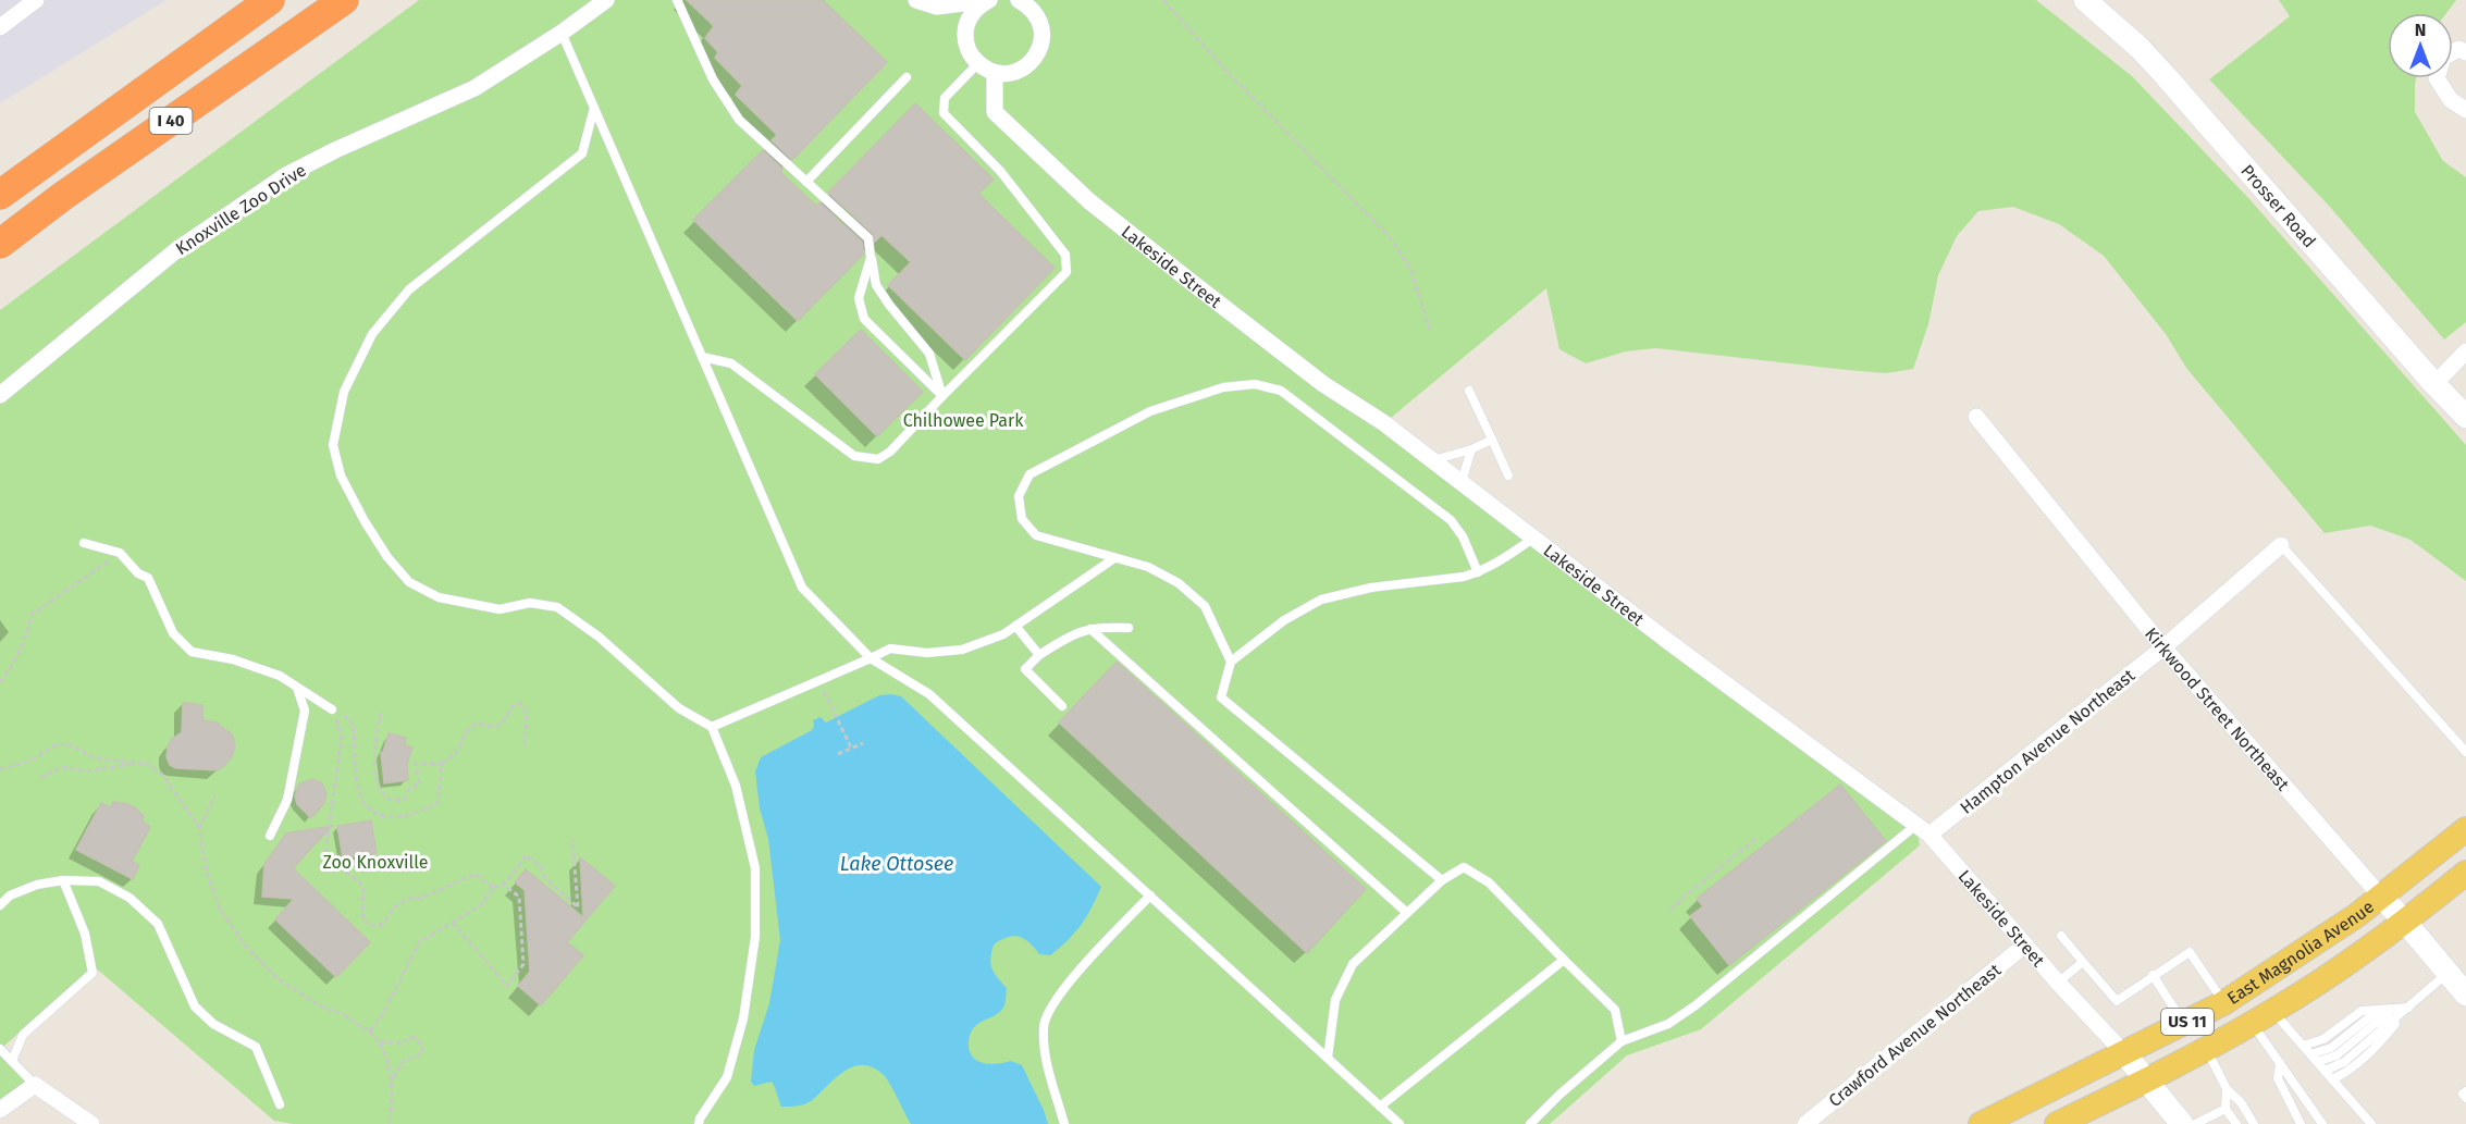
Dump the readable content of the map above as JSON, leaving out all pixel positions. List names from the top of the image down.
{
  "streets": {
    "highway": ["I 40"],
    "main road": ["East Magnolia Avenue", "US 11"],
    "street": [
      "Prosser Road",
      "Knoxville Zoo Drive",
      "Lakeside Street",
      "Kirkwood Street Northeast",
      "Hampton Avenue Northeast",
      "Crawford Avenue Northeast"
    ]
  },
  "crossings": [
    ["Lakeside Street", "Hampton Avenue Northeast"],
    ["Lakeside Street", "East Magnolia Avenue"],
    ["Lakeside Street", "Crawford Avenue Northeast"],
    ["Kirkwood Street Northeast", "Hampton Avenue Northeast"],
    ["Kirkwood Street Northeast", "East Magnolia Avenue"]
  ],
  "water": ["Lake Ottosee"],
  "parks": ["Chilhowee Park", "Zoo Knoxville"],
  "north": "top"
}
